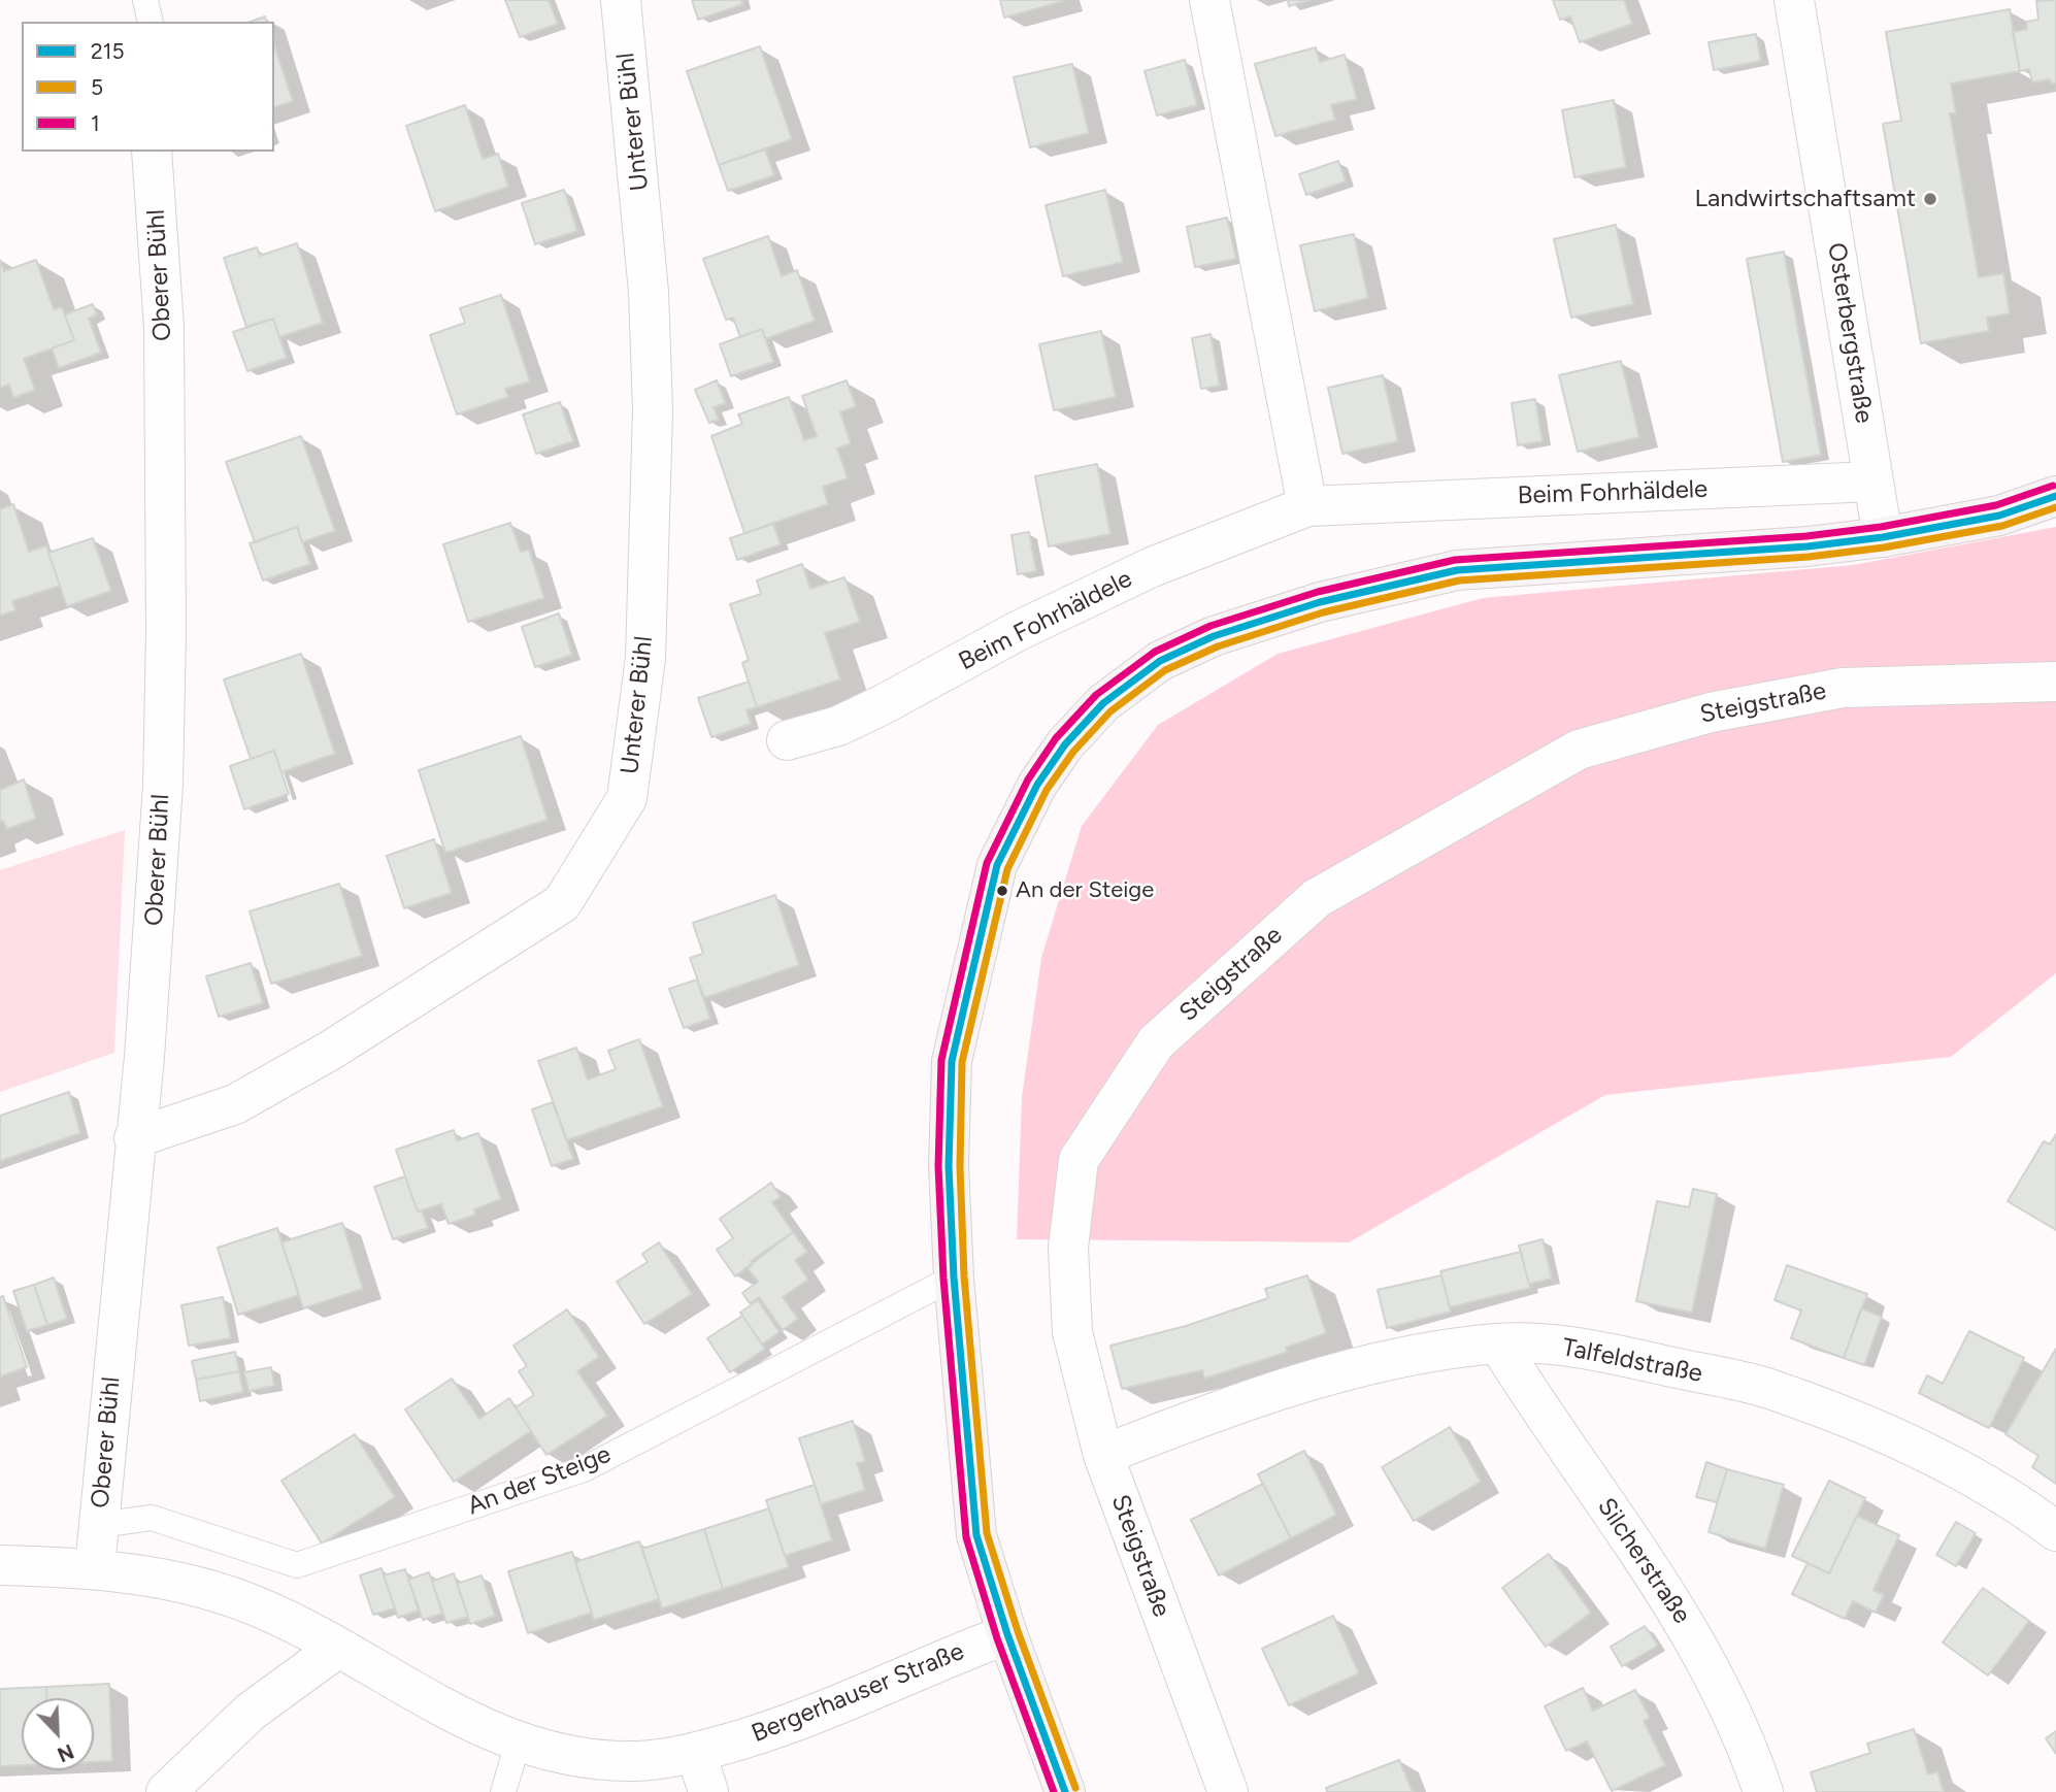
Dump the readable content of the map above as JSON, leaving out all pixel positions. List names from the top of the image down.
{
  "streets": {
    "street": [
      "Unterer Bühl",
      "Oberer Bühl",
      "Osterbergstraße",
      "Beim Fohrhäldele",
      "Steigstraße",
      "Talfeldstraße",
      "Silcherstraße",
      "Bergerhauser Straße"
    ],
    "lane": ["An der Steige"]
  },
  "crossings": [
    ["Unterer Bühl", "Oberer Bühl"],
    ["Oberer Bühl", "An der Steige"],
    ["Oberer Bühl", "Bergerhauser Straße"],
    ["Osterbergstraße", "Beim Fohrhäldele"],
    ["Steigstraße", "Talfeldstraße"],
    ["Talfeldstraße", "Silcherstraße"]
  ],
  "places": ["Landwirtschaftsamt", "An der Steige"],
  "lines": ["transit line 1", "transit line 215", "transit line 5"],
  "legend": ["215", "5", "1"],
  "north": "bottom right"
}
